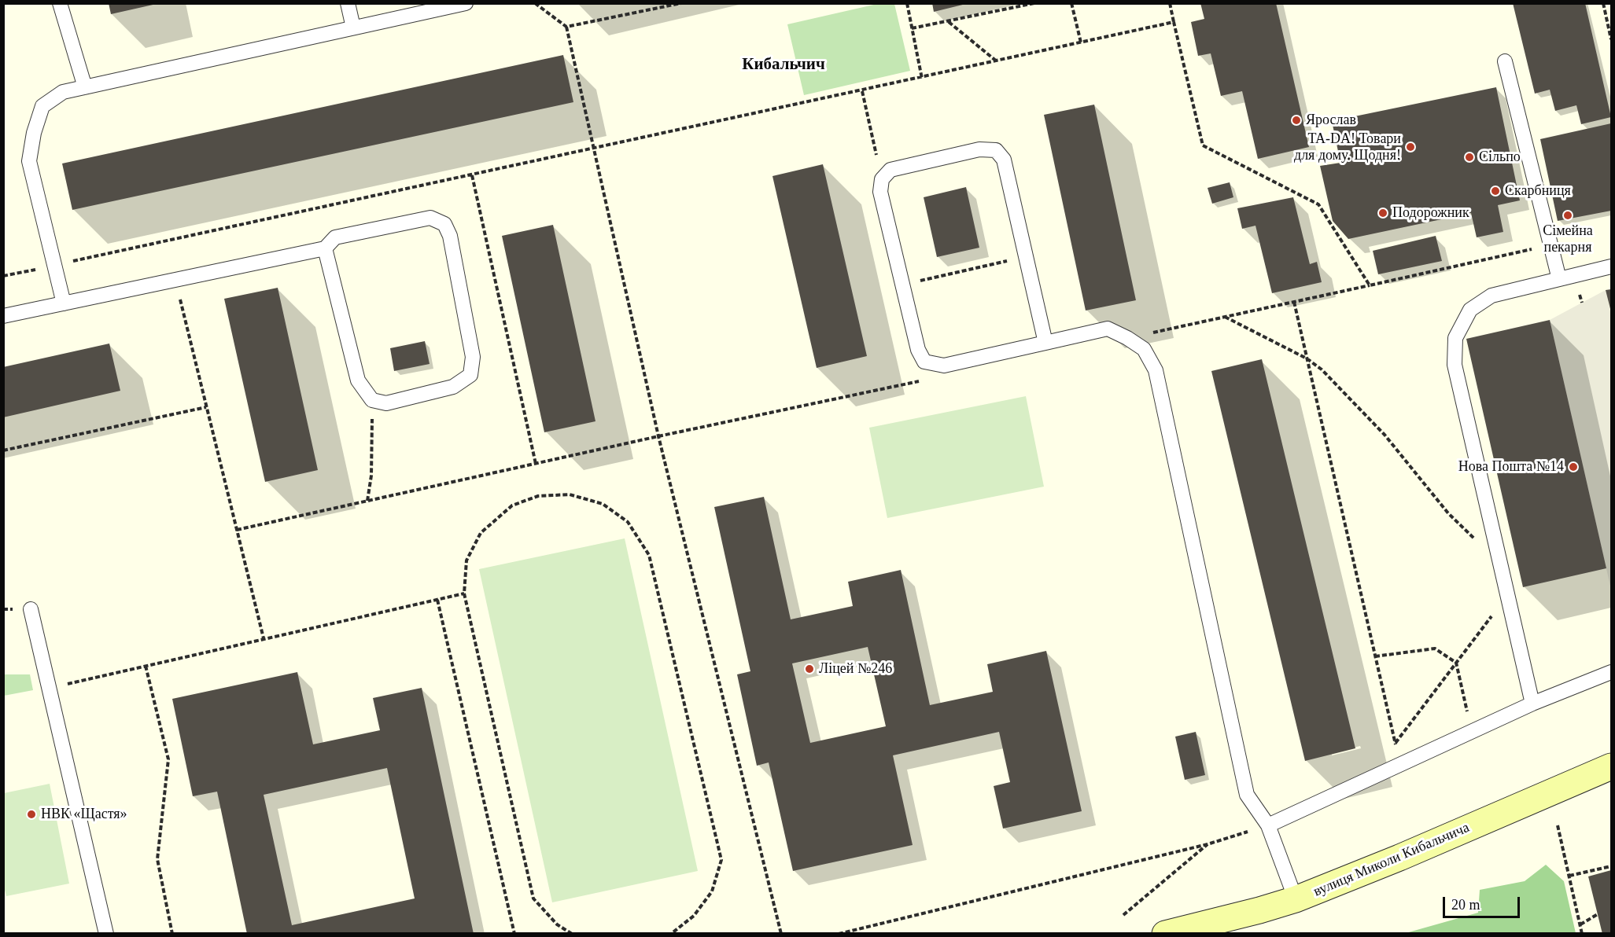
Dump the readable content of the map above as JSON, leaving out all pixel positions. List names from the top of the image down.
{
  "streets": {
    "street": ["вулиця Миколи Кибальчича"]
  },
  "districts": ["Кибальчич"],
  "places": [
    "Ярослав",
    "TA-DA! Товари для дому. Щодня!",
    "Сільпо",
    "Скарбниця",
    "Подорожник",
    "Сімейна пекарня",
    "Нова Пошта №14",
    "Ліцей №246",
    "НВК «Щастя»"
  ],
  "scale_bar": "20 m"
}
